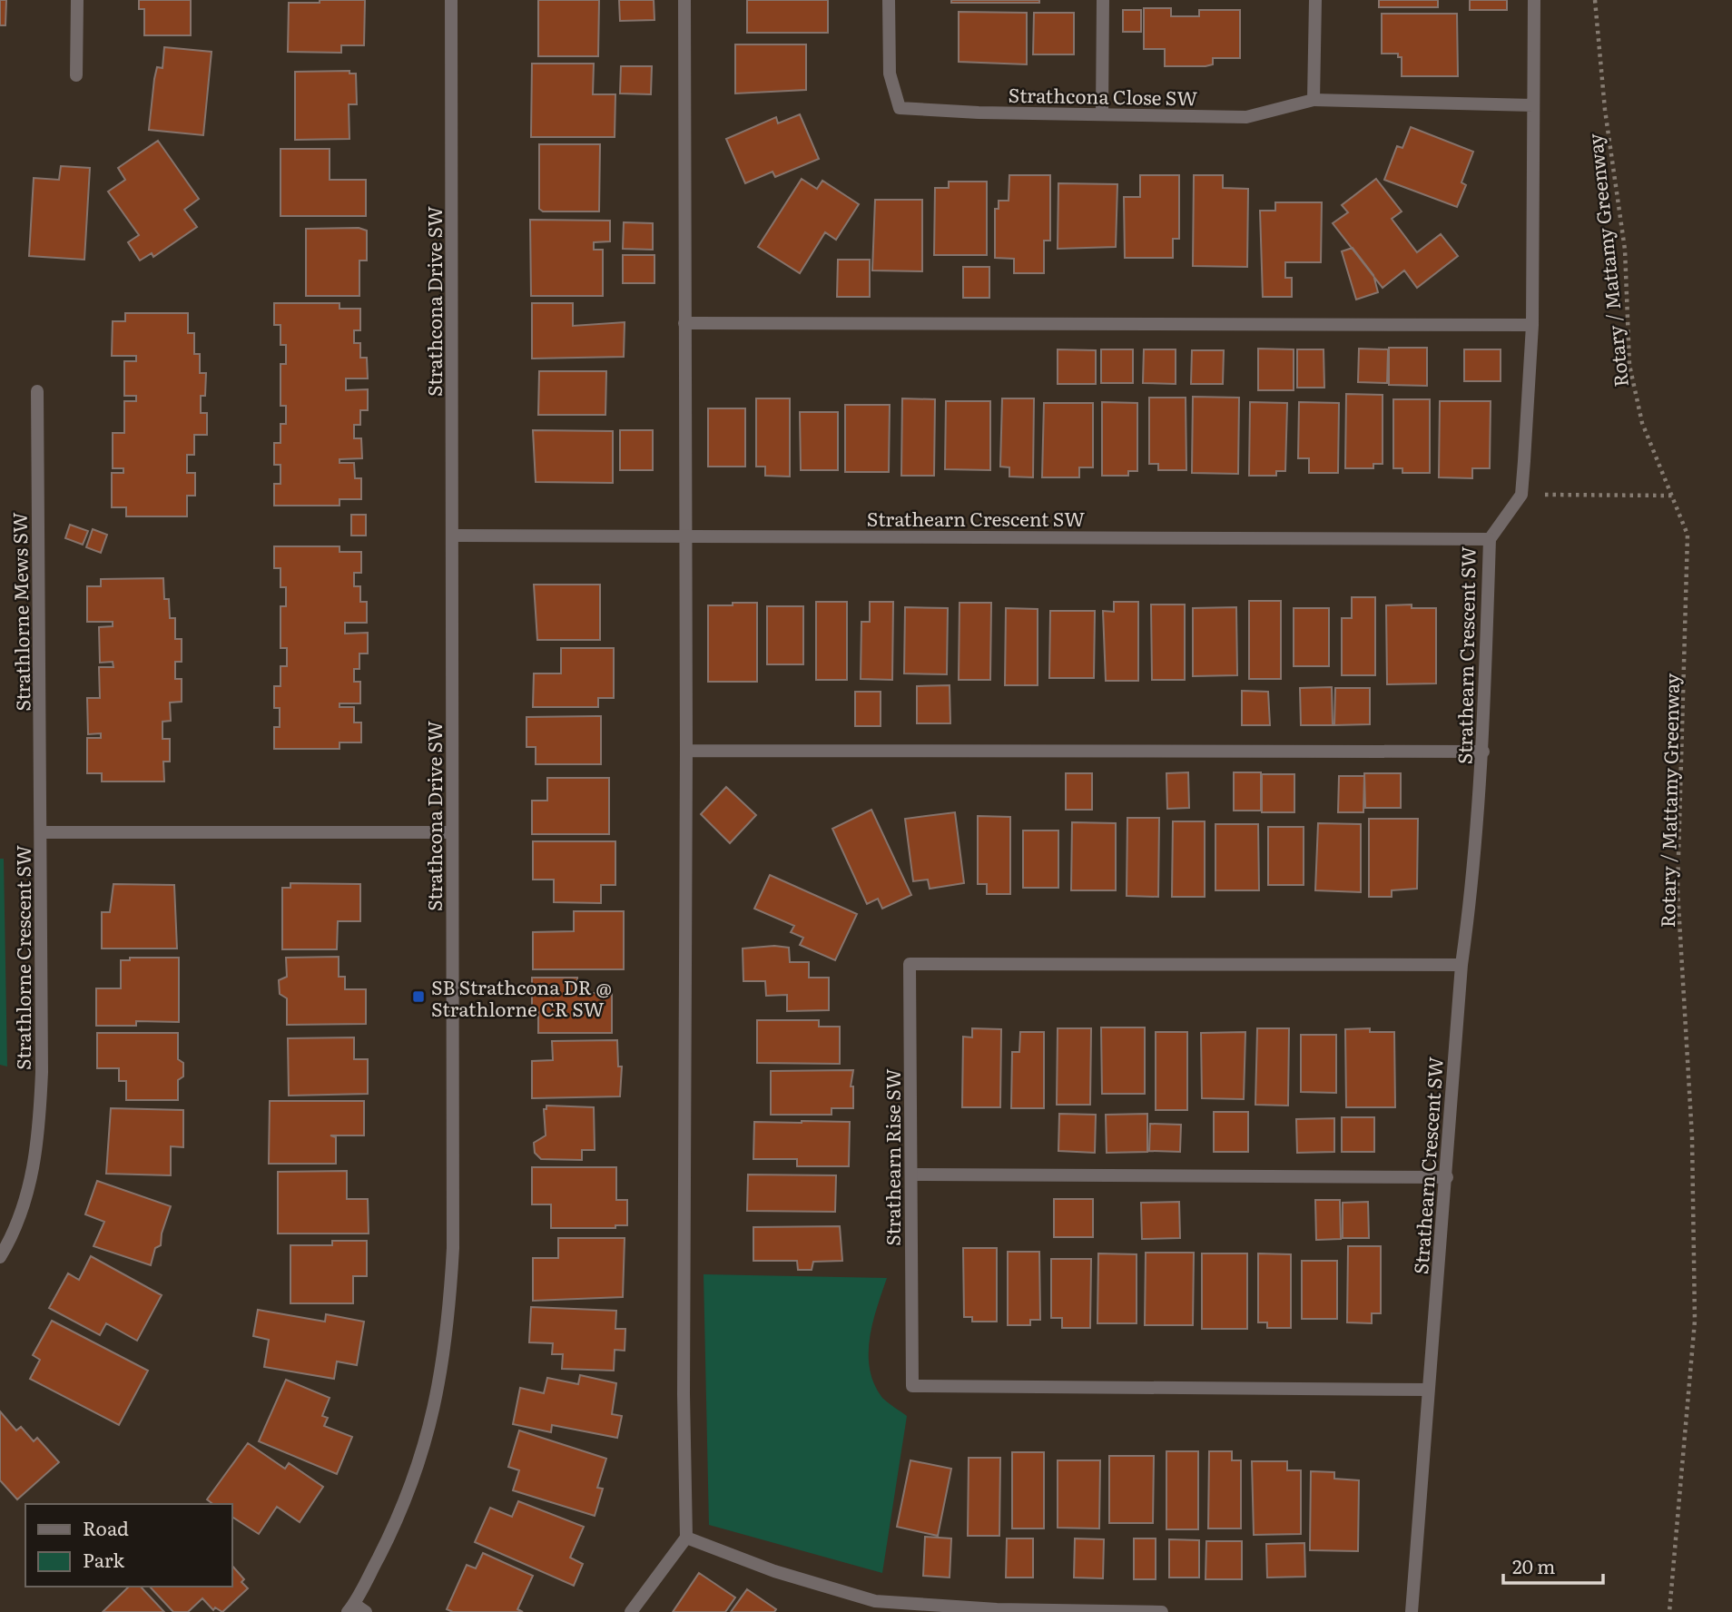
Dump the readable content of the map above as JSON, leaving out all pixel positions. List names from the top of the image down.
{
  "streets": {
    "street": [
      "Strathcona Close SW",
      "Strathcona Drive SW",
      "Strathearn Crescent SW",
      "Strathlorne Mews SW",
      "Strathlorne Crescent SW",
      "Strathearn Rise SW"
    ],
    "path": ["Rotary / Mattamy Greenway"]
  },
  "crossings": [
    ["Strathcona Drive SW", "Strathearn Crescent SW"],
    ["Strathcona Drive SW", "Strathlorne Crescent SW"],
    ["Strathearn Crescent SW", "Strathearn Rise SW"],
    ["Strathlorne Mews SW", "Strathlorne Crescent SW"]
  ],
  "places": {
    "transit": ["SB Strathcona DR @ Strathlorne CR SW"]
  },
  "legend": ["Road", "Park"],
  "scale_bar": "20 m"
}
